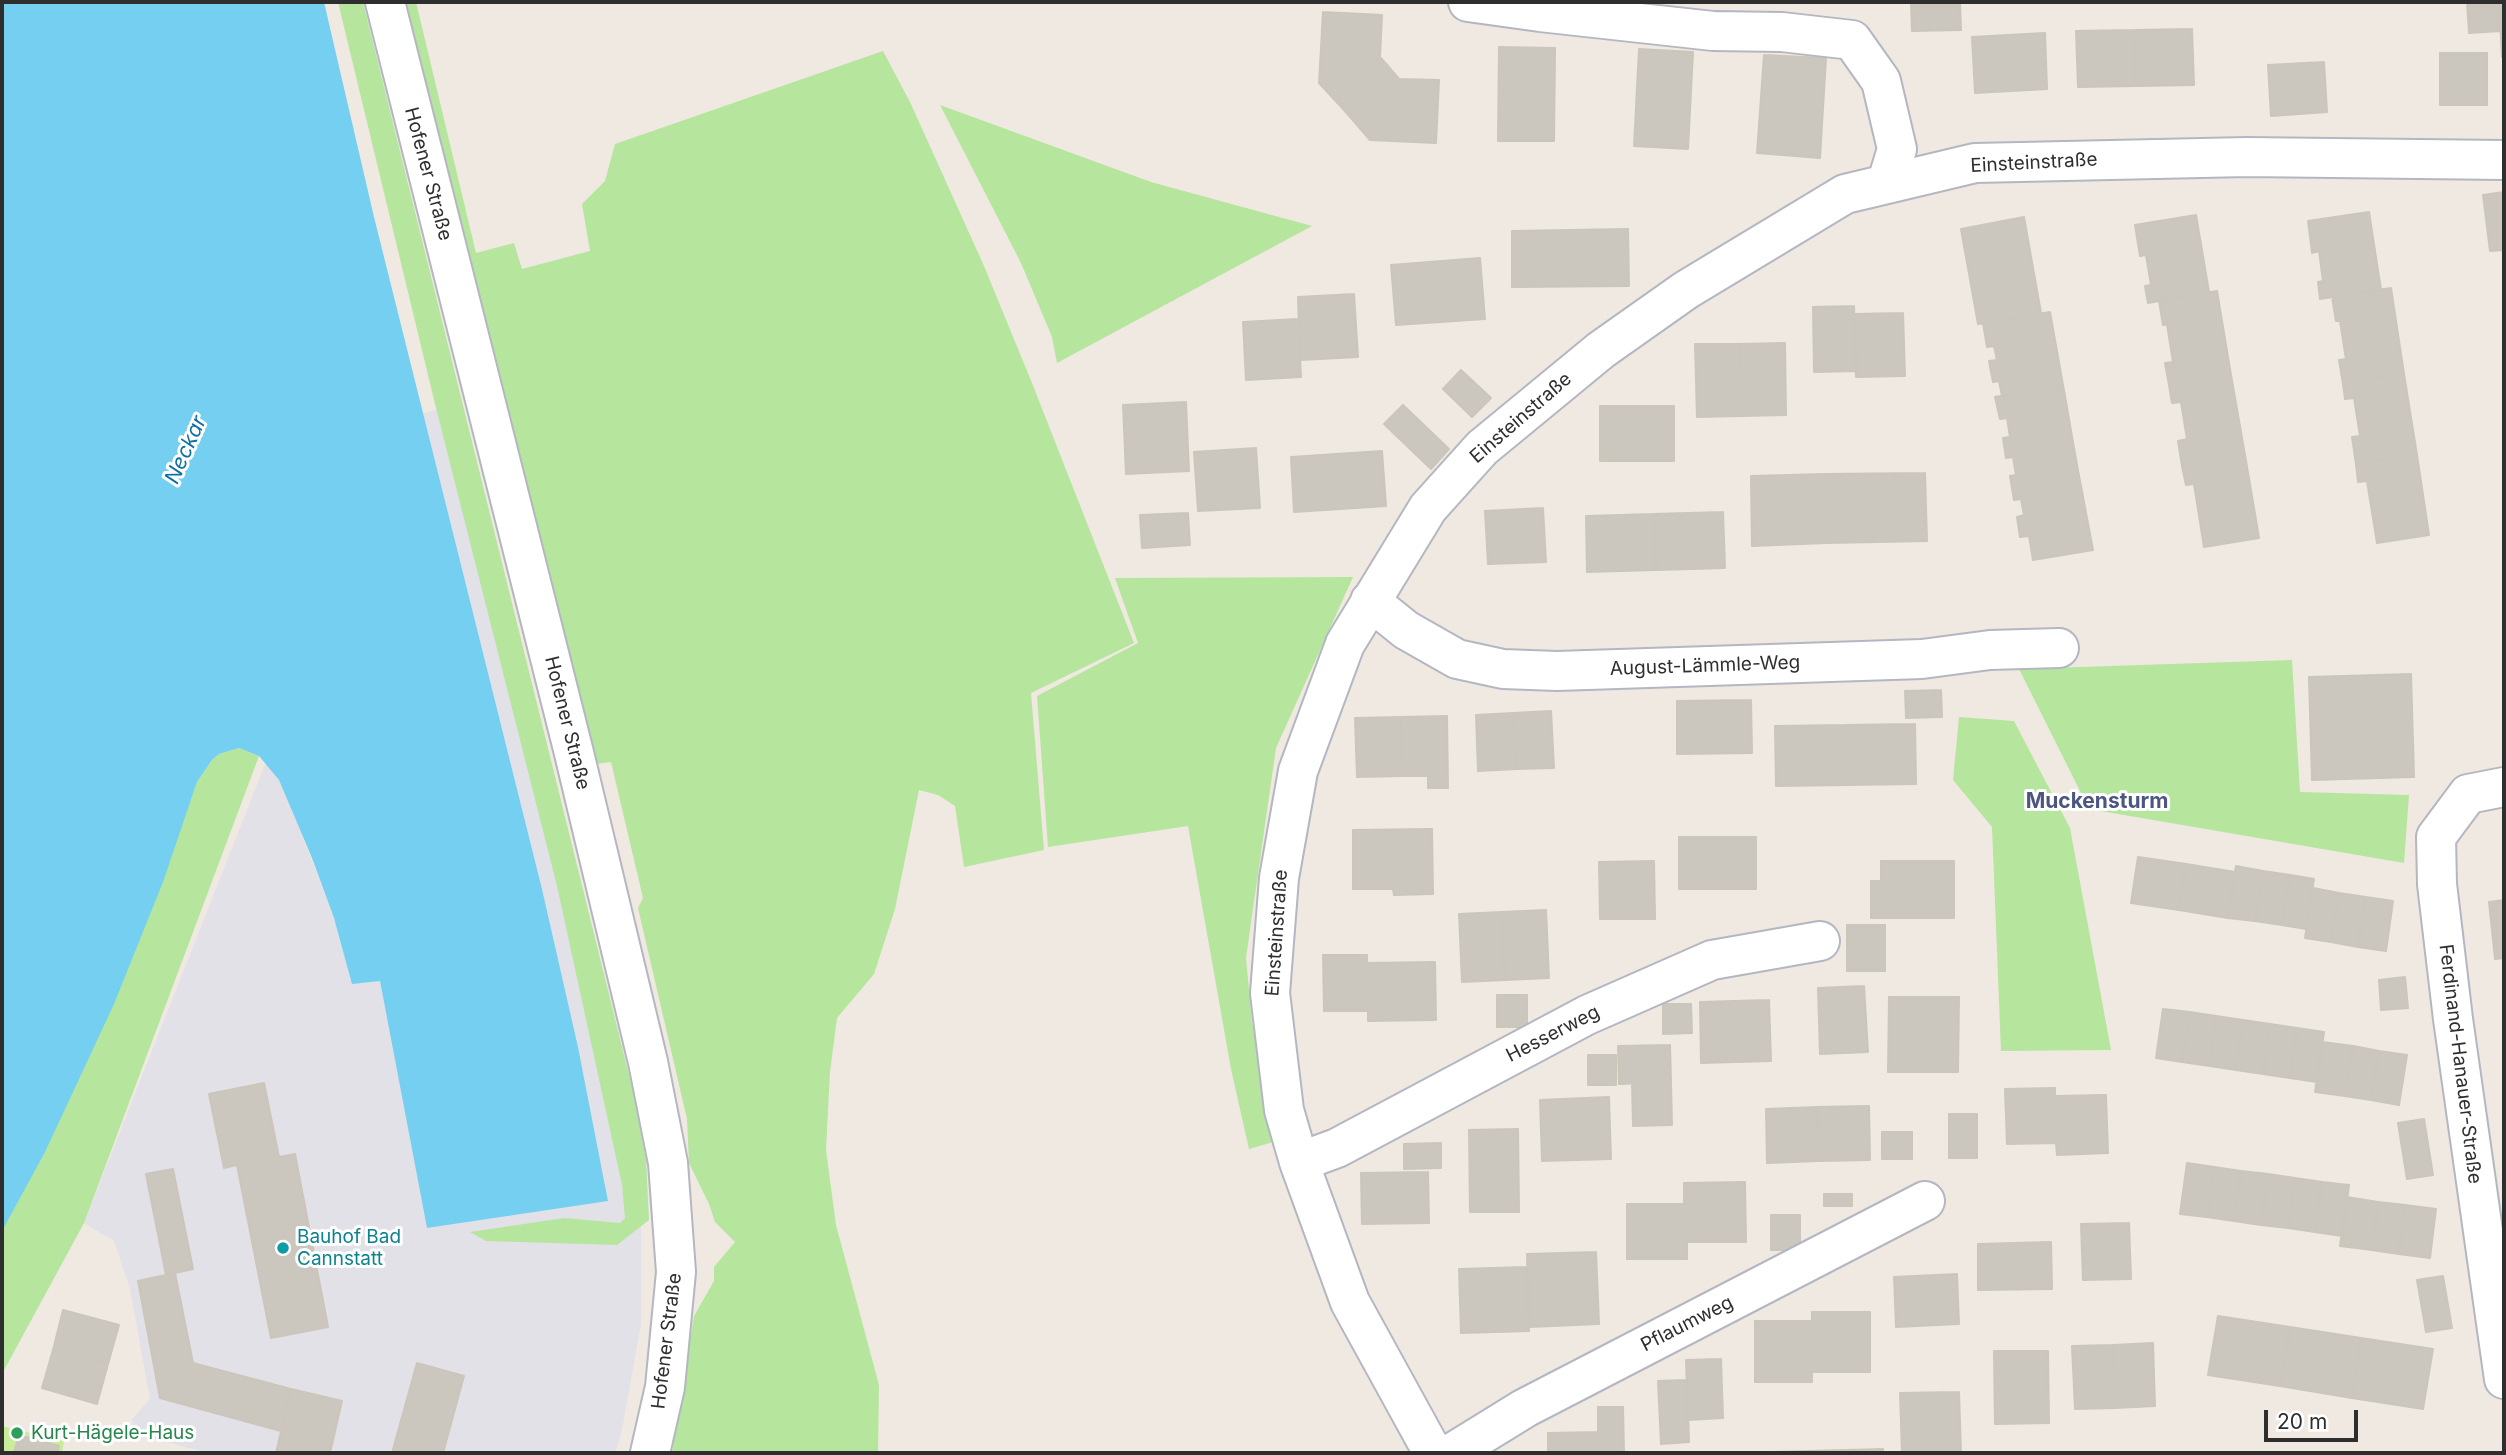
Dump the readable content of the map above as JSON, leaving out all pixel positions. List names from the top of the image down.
{
  "streets": {
    "street": [
      "Einsteinstraße",
      "Hofener Straße",
      "August-Lämmle-Weg",
      "Hesserweg",
      "Ferdinand-Hanauer-Straße",
      "Pflaumweg"
    ]
  },
  "crossings": [
    ["Einsteinstraße", "August-Lämmle-Weg"],
    ["Einsteinstraße", "Hesserweg"]
  ],
  "districts": ["Muckensturm"],
  "water": ["Neckar"],
  "places": ["Bauhof Bad Cannstatt", "Kurt-Hägele-Haus"],
  "scale_bar": "20 m"
}
